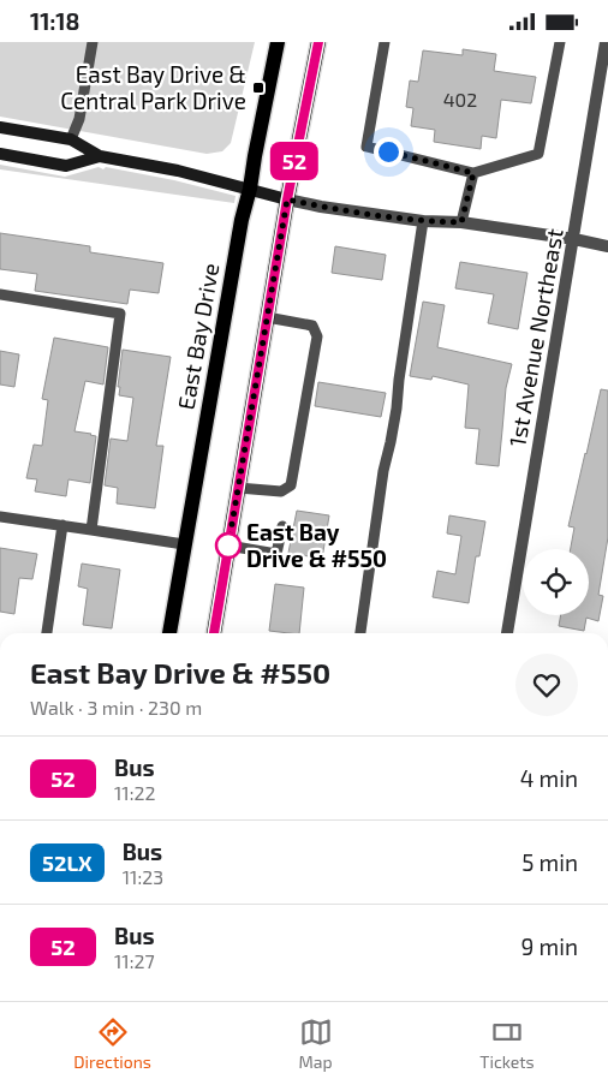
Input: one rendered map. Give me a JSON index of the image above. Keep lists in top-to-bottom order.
{
  "streets": {
    "main road": ["East Bay Drive"],
    "street": ["1st Avenue Northeast"]
  },
  "places": {
    "transit": ["East Bay Drive & Central Park Drive"],
    "other": ["East Bay Drive & #550"]
  },
  "lines": ["bus line 52"],
  "house_numbers": ["402"],
  "page": {
    "status": "11:18",
    "on_map": "52",
    "heading": ["East Bay Drive & #550", "Walk · 3 min · 230 m"],
    "list": [
      {
        "mark": "52",
        "name": "Bus",
        "note": "11:22",
        "value": "4 min"
      },
      {
        "mark": "52LX",
        "name": "Bus",
        "note": "11:23",
        "value": "5 min"
      },
      {
        "mark": "52",
        "name": "Bus",
        "note": "11:27",
        "value": "9 min"
      }
    ],
    "tabs": ["Directions", "Map", "Tickets"]
  }
}
